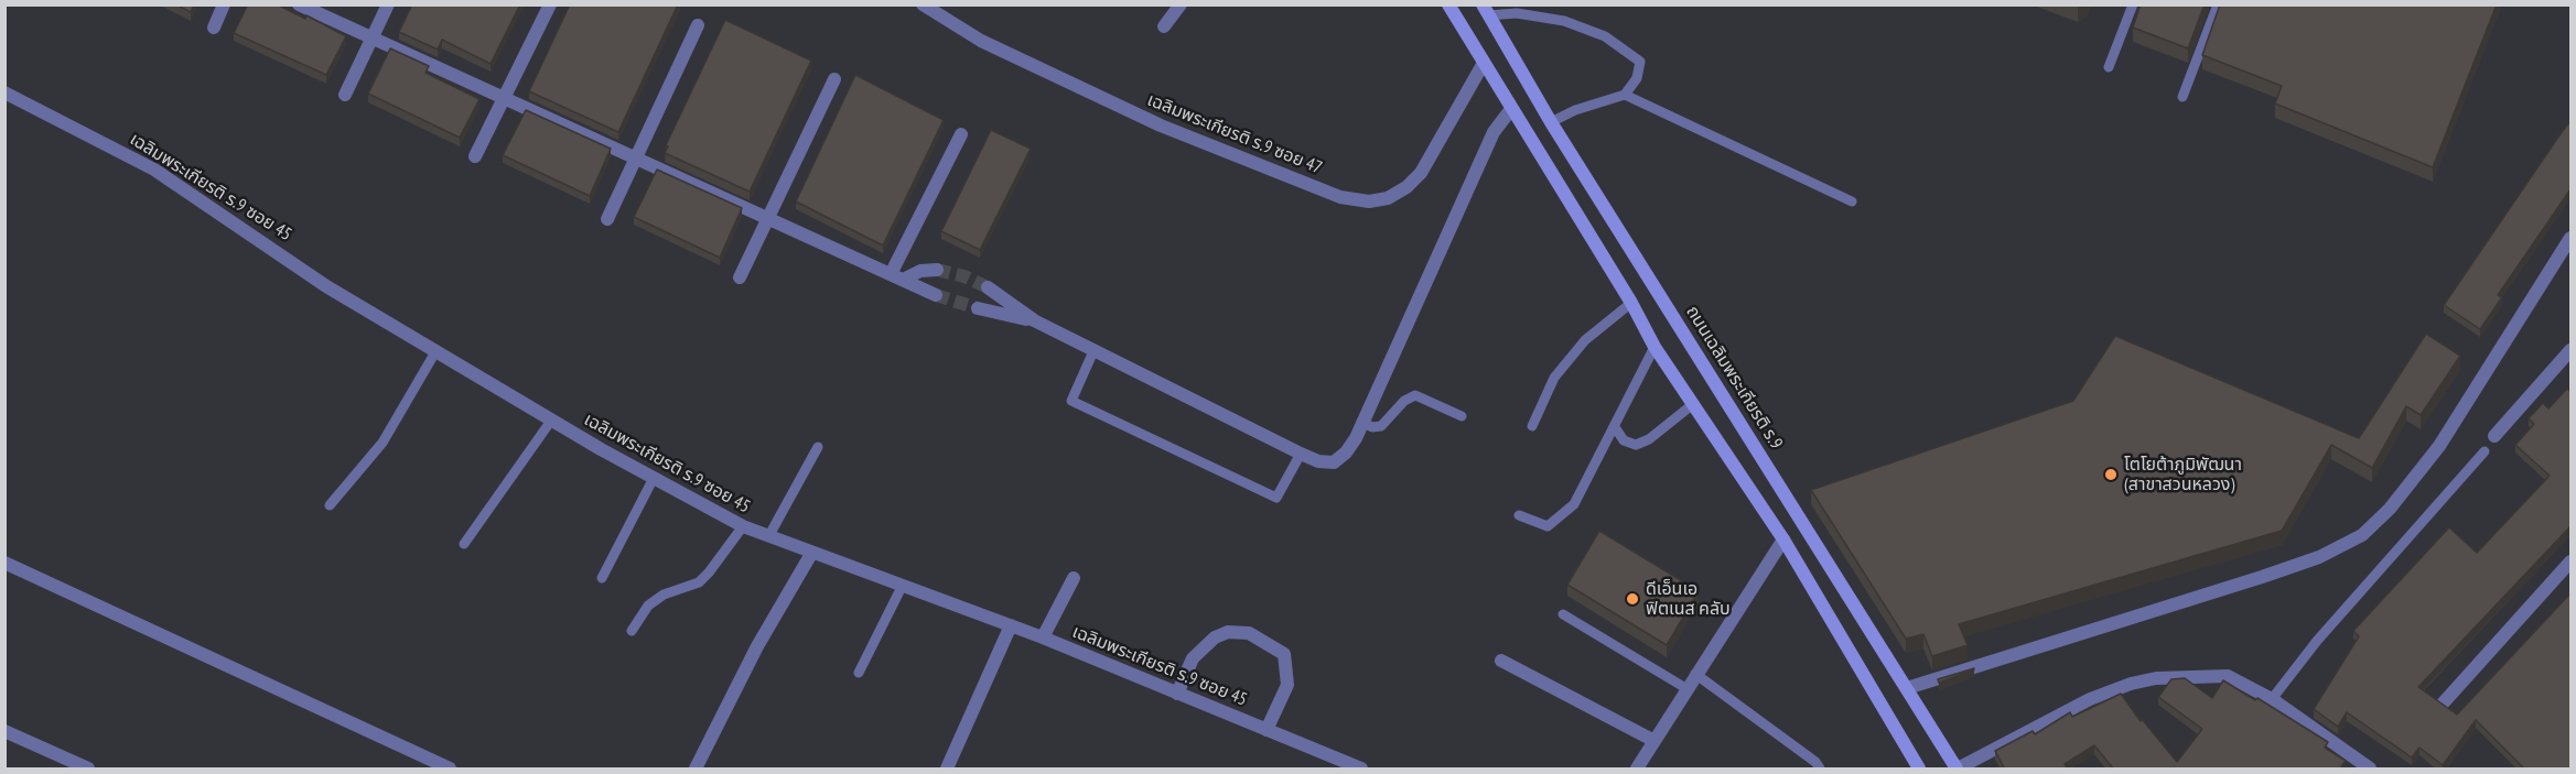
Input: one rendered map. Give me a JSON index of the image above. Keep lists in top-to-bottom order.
{
  "streets": {
    "main road": ["ถนนเฉลิมพระเกียรติ ร.9"],
    "street": ["เฉลิมพระเกียรติ ร.9 ซอย 47", "เฉลิมพระเกียรติ ร.9 ซอย 45"]
  },
  "places": ["โตโยต้าภูมิพัฒนา (สาขาสวนหลวง)", "ดีเอ็นเอ ฟิตเนส คลับ"]
}
